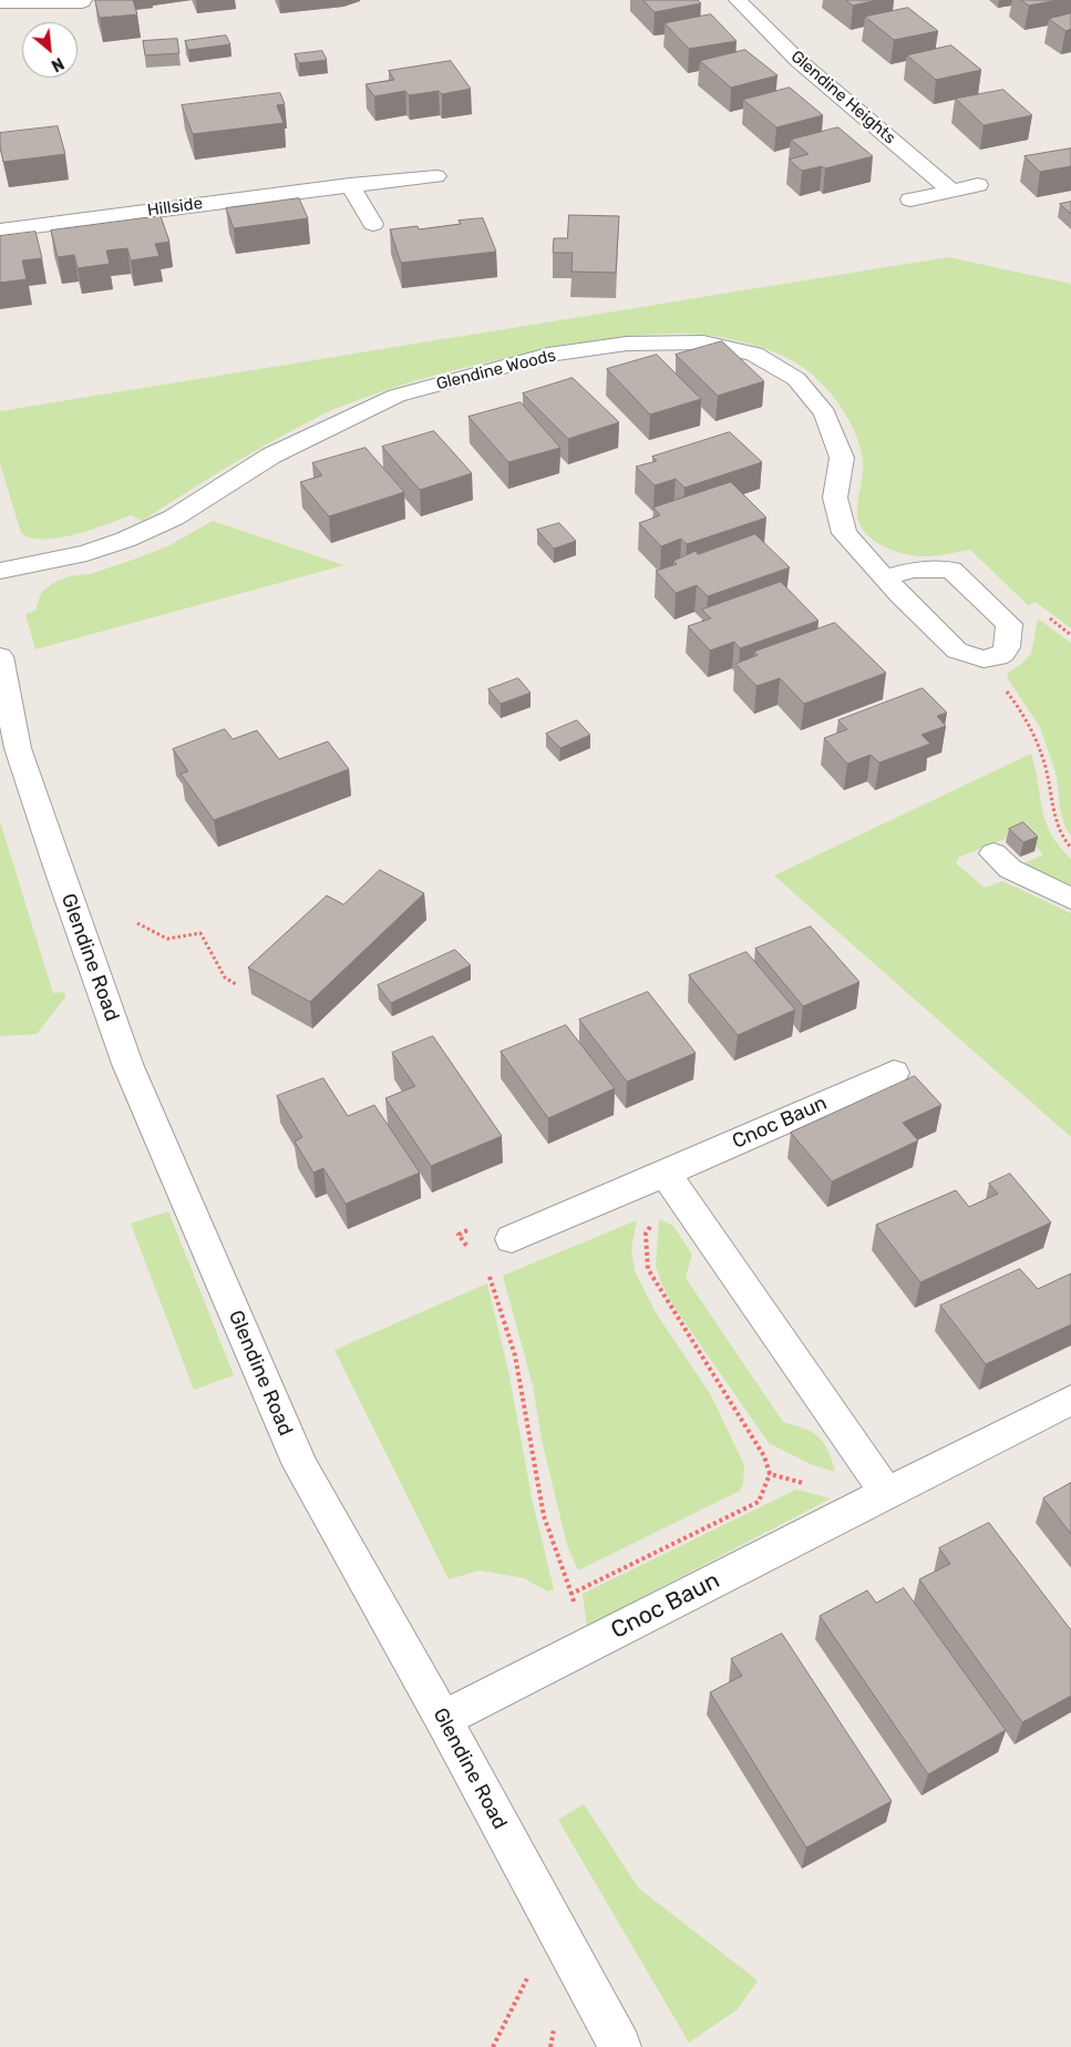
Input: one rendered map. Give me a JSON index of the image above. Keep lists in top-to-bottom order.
{
  "streets": {
    "street": [
      "Glendine Heights",
      "Hillside",
      "Glendine Woods",
      "Glendine Road",
      "Cnoc Baun"
    ]
  },
  "crossings": [
    ["Glendine Road", "Cnoc Baun"]
  ],
  "north": "bottom right"
}
